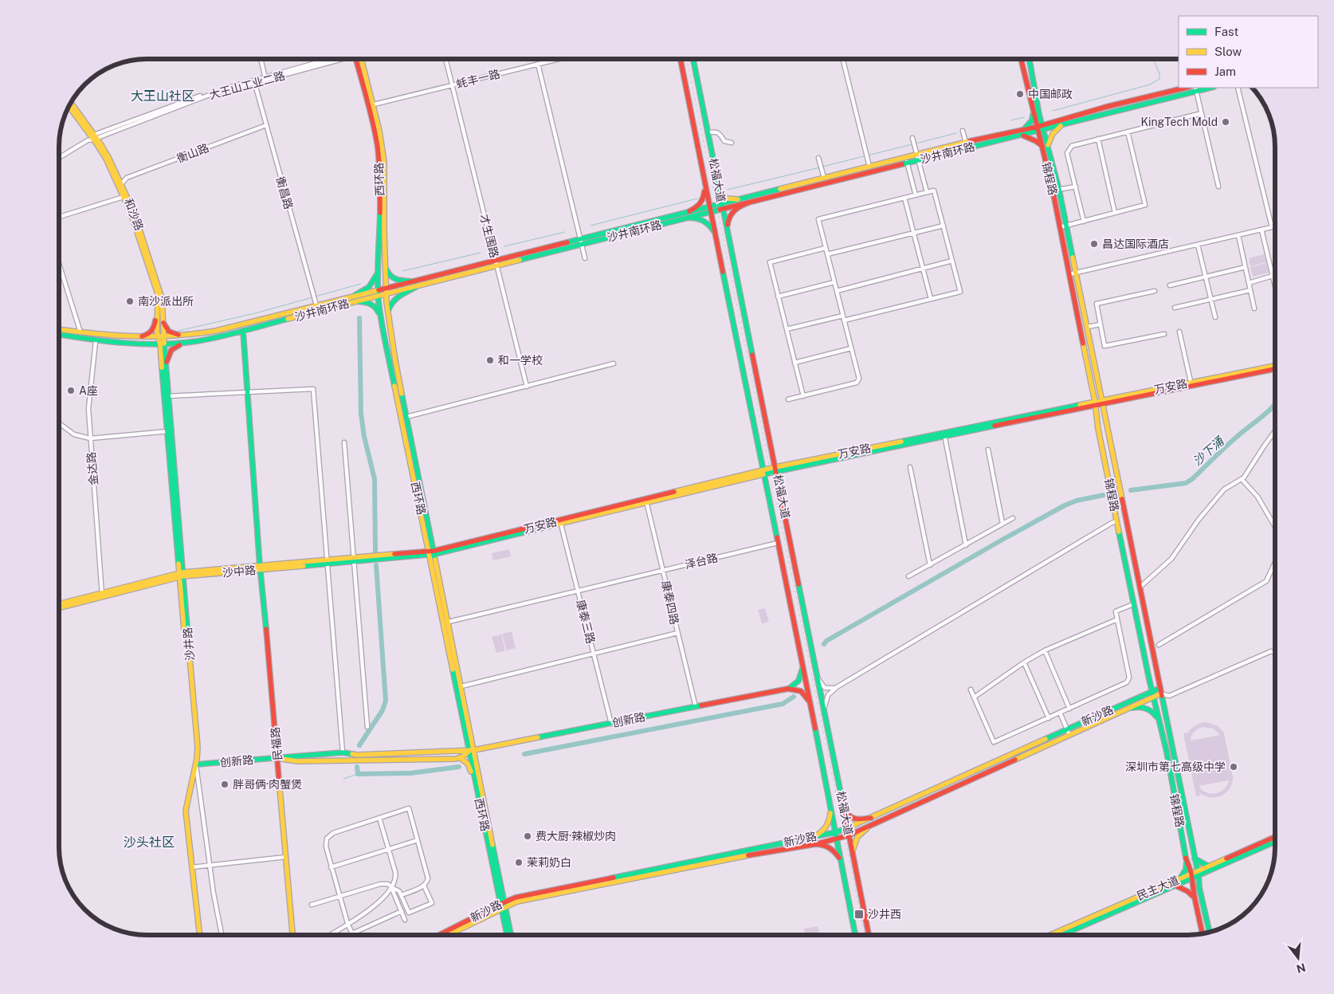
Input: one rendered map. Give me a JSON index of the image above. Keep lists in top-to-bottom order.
{
  "streets": {
    "main road": [
      "沙井南环路",
      "锦程路",
      "西环路",
      "松福大道",
      "和沙路",
      "万安路",
      "沙中路",
      "沙井路",
      "新沙路",
      "创新路",
      "民福路",
      "民主大道"
    ],
    "street": [
      "蚝丰一路",
      "大王山工业二路",
      "衡山路",
      "衡昌路",
      "才生围路",
      "金达路",
      "泽台路",
      "康泰四路",
      "康泰三路"
    ]
  },
  "crossings": [
    ["蚝丰一路", "西环路"],
    ["蚝丰一路", "才生围路"],
    ["大王山工业二路", "衡昌路"],
    ["大王山工业二路", "和沙路"],
    ["衡山路", "衡昌路"],
    ["衡山路", "和沙路"],
    ["沙井南环路", "锦程路"],
    ["沙井南环路", "西环路"],
    ["沙井南环路", "松福大道"],
    ["沙井南环路", "衡昌路"],
    ["沙井南环路", "和沙路"],
    ["沙井南环路", "才生围路"],
    ["沙井南环路", "金达路"],
    ["沙井南环路", "沙井路"],
    ["沙井南环路", "民福路"],
    ["锦程路", "万安路"],
    ["锦程路", "新沙路"],
    ["锦程路", "民主大道"],
    ["西环路", "万安路"],
    ["西环路", "泽台路"],
    ["西环路", "沙中路"],
    ["西环路", "新沙路"],
    ["西环路", "创新路"],
    ["松福大道", "万安路"],
    ["松福大道", "泽台路"],
    ["松福大道", "新沙路"],
    ["和沙路", "沙井路"],
    ["万安路", "沙中路"],
    ["万安路", "康泰四路"],
    ["万安路", "康泰三路"],
    ["金达路", "沙中路"],
    ["泽台路", "康泰四路"],
    ["泽台路", "康泰三路"],
    ["沙中路", "沙井路"],
    ["沙中路", "民福路"],
    ["康泰四路", "创新路"],
    ["康泰三路", "创新路"],
    ["沙井路", "创新路"],
    ["创新路", "民福路"]
  ],
  "districts": ["大王山社区", "沙头社区"],
  "water": ["沙下涌"],
  "places": {
    "other": [
      "中国邮政",
      "KingTech Mold",
      "昌达国际酒店",
      "南沙派出所",
      "和一学校",
      "A座",
      "深圳市第七高级中学",
      "胖哥俩·肉蟹煲",
      "费大厨·辣椒炒肉",
      "茉莉奶白"
    ],
    "transit": ["沙井西"]
  },
  "legend": ["Fast", "Slow", "Jam"],
  "north": "bottom"
}
